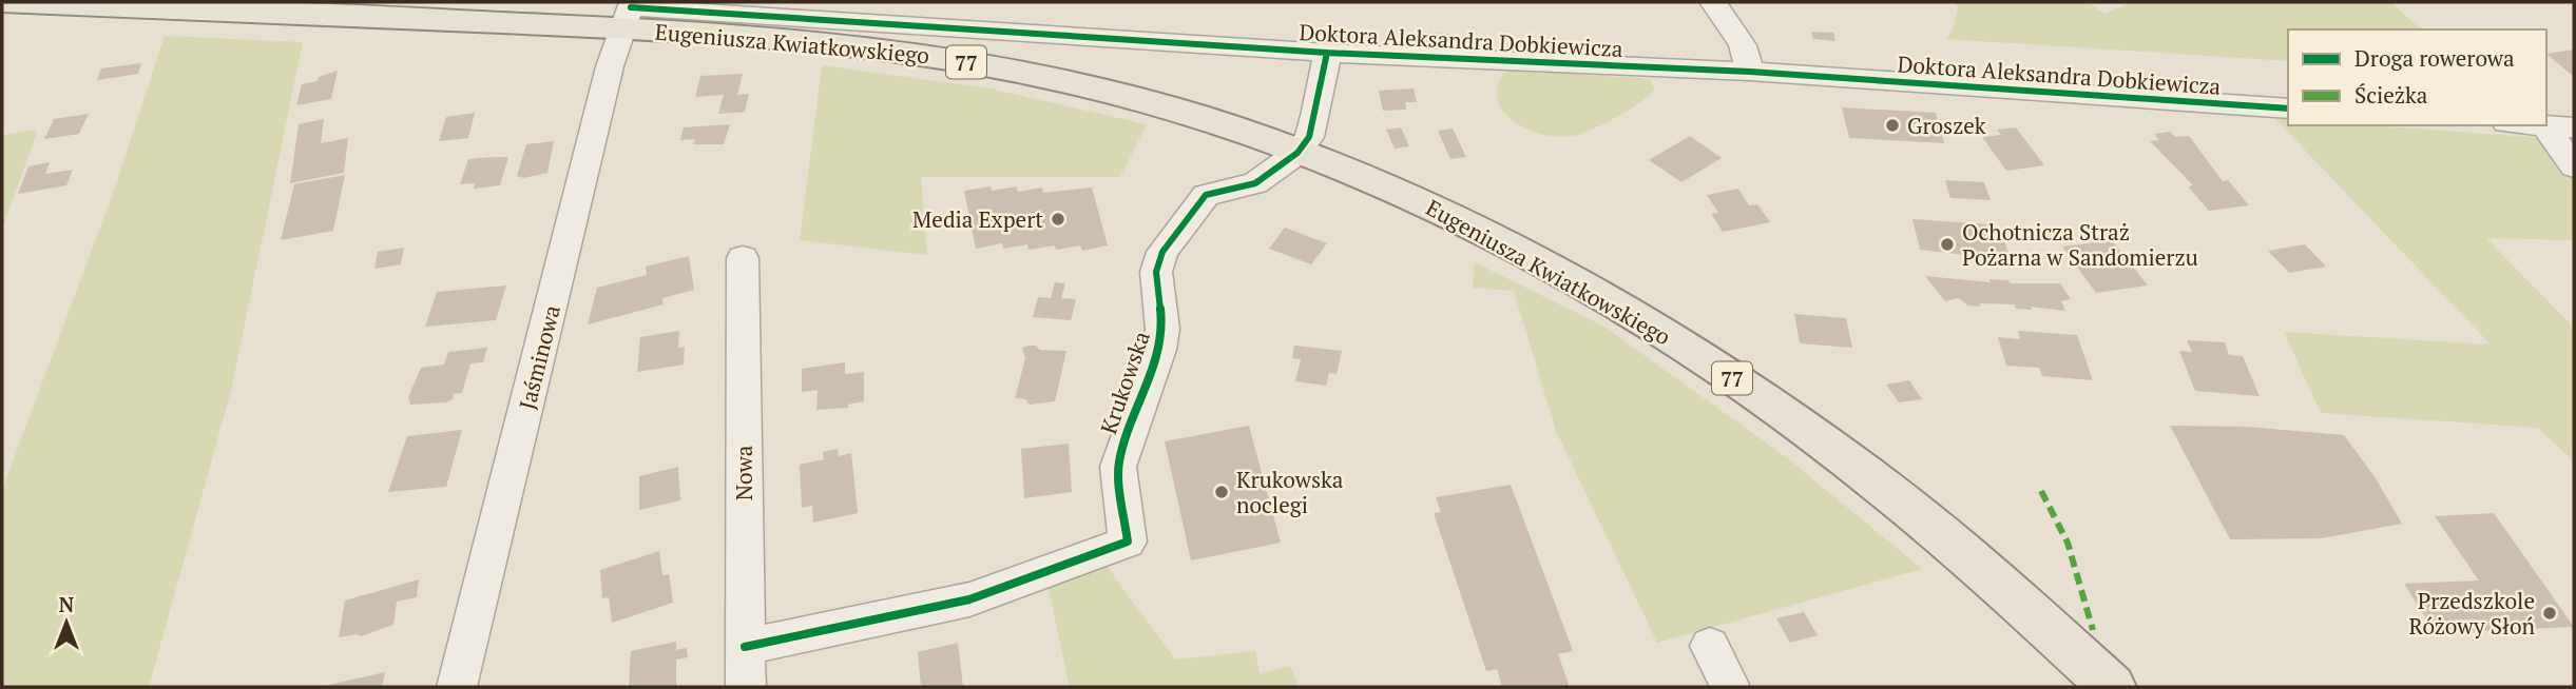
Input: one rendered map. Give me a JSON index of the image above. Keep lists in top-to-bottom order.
{
  "streets": {
    "main road": ["Eugeniusza Kwiatkowskiego", "77"],
    "street": [
      "Doktora Aleksandra Dobkiewicza",
      "Jaśminowa",
      "Krukowska",
      "Nowa"
    ]
  },
  "crossings": [
    ["Doktora Aleksandra Dobkiewicza", "Eugeniusza Kwiatkowskiego"],
    ["Doktora Aleksandra Dobkiewicza", "Jaśminowa"],
    ["Doktora Aleksandra Dobkiewicza", "Krukowska"],
    ["Eugeniusza Kwiatkowskiego", "Jaśminowa"],
    ["Eugeniusza Kwiatkowskiego", "Krukowska"],
    ["Krukowska", "Nowa"]
  ],
  "places": [
    "Groszek",
    "Media Expert",
    "Ochotnicza Straż Pożarna w Sandomierzu",
    "Krukowska noclegi",
    "Przedszkole Różowy Słoń"
  ],
  "legend": ["Droga rowerowa", "Ścieżka"],
  "north": "top"
}
